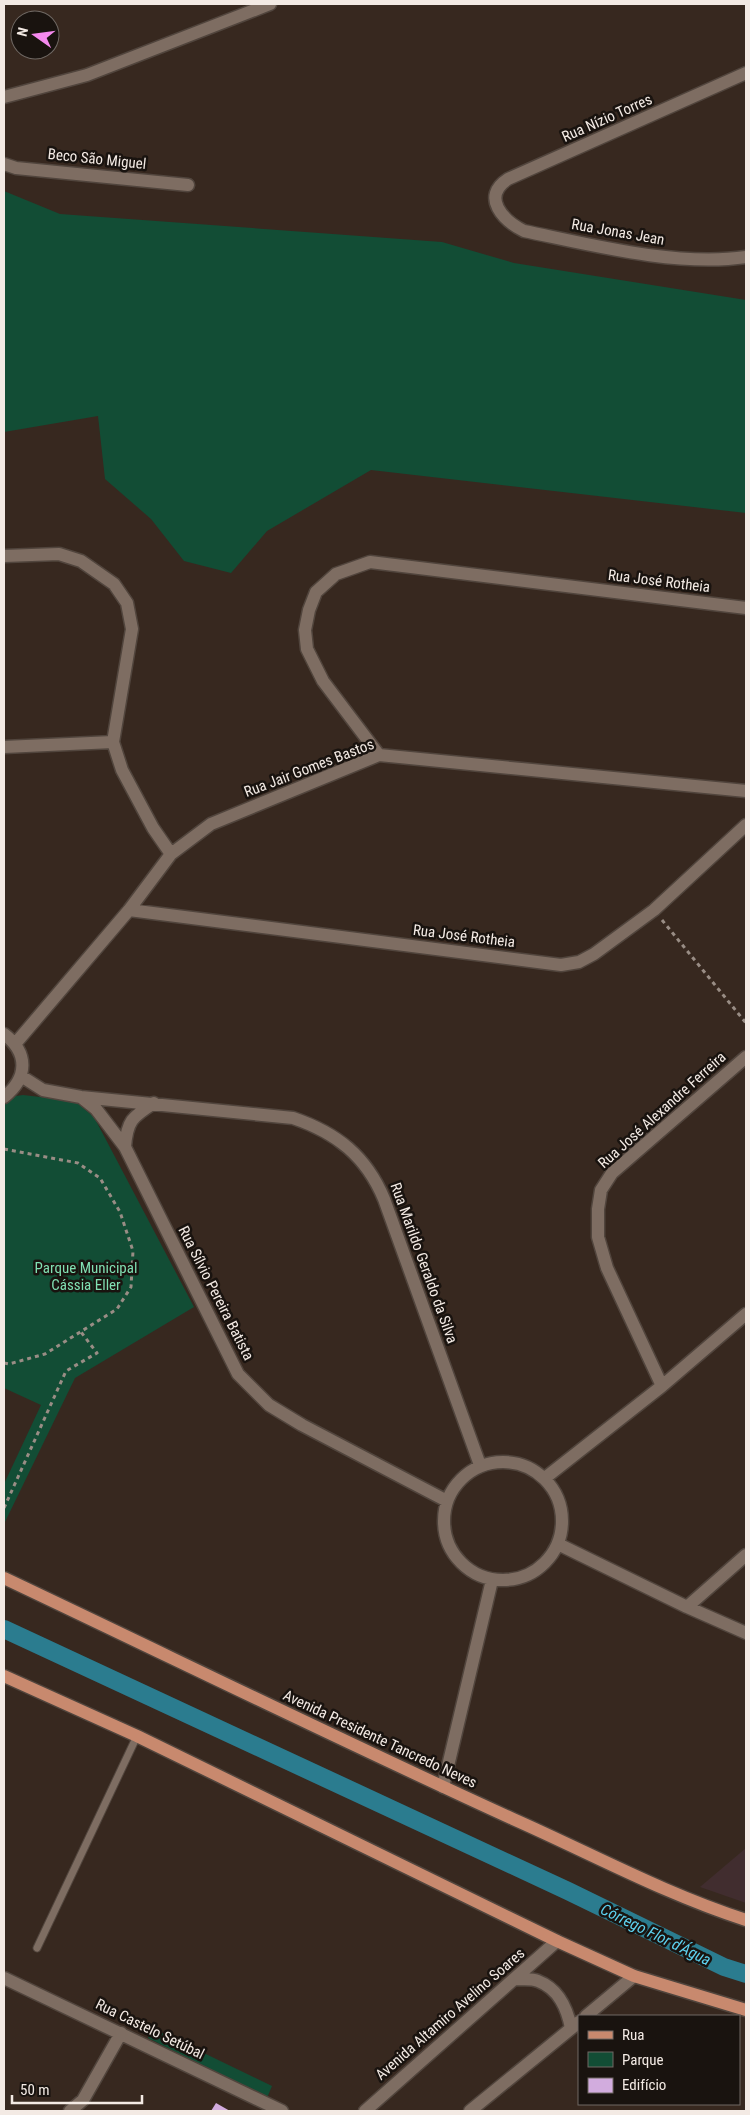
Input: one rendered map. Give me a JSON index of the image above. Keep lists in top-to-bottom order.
{
  "streets": {
    "main road": ["Avenida Presidente Tancredo Neves"],
    "street": [
      "Rua Nízio Torres",
      "Beco São Miguel",
      "Rua Jonas Jean",
      "Rua José Rotheia",
      "Rua Jair Gomes Bastos",
      "Rua José Alexandre Ferreira",
      "Rua Marildo Geraldo da Silva",
      "Rua Sílvio Pereira Batista",
      "Avenida Altamiro Avelino Soares",
      "Rua Castelo Setúbal"
    ]
  },
  "crossings": [
    ["Rua Nízio Torres", "Rua Jonas Jean"],
    ["Rua José Rotheia", "Rua Jair Gomes Bastos"],
    ["Rua Marildo Geraldo da Silva", "Rua Sílvio Pereira Batista"]
  ],
  "water": ["Córrego Flor d'Água"],
  "parks": ["Parque Municipal Cássia Eller"],
  "legend": ["Rua", "Parque", "Edifício"],
  "scale_bar": "50 m",
  "north": "left"
}
